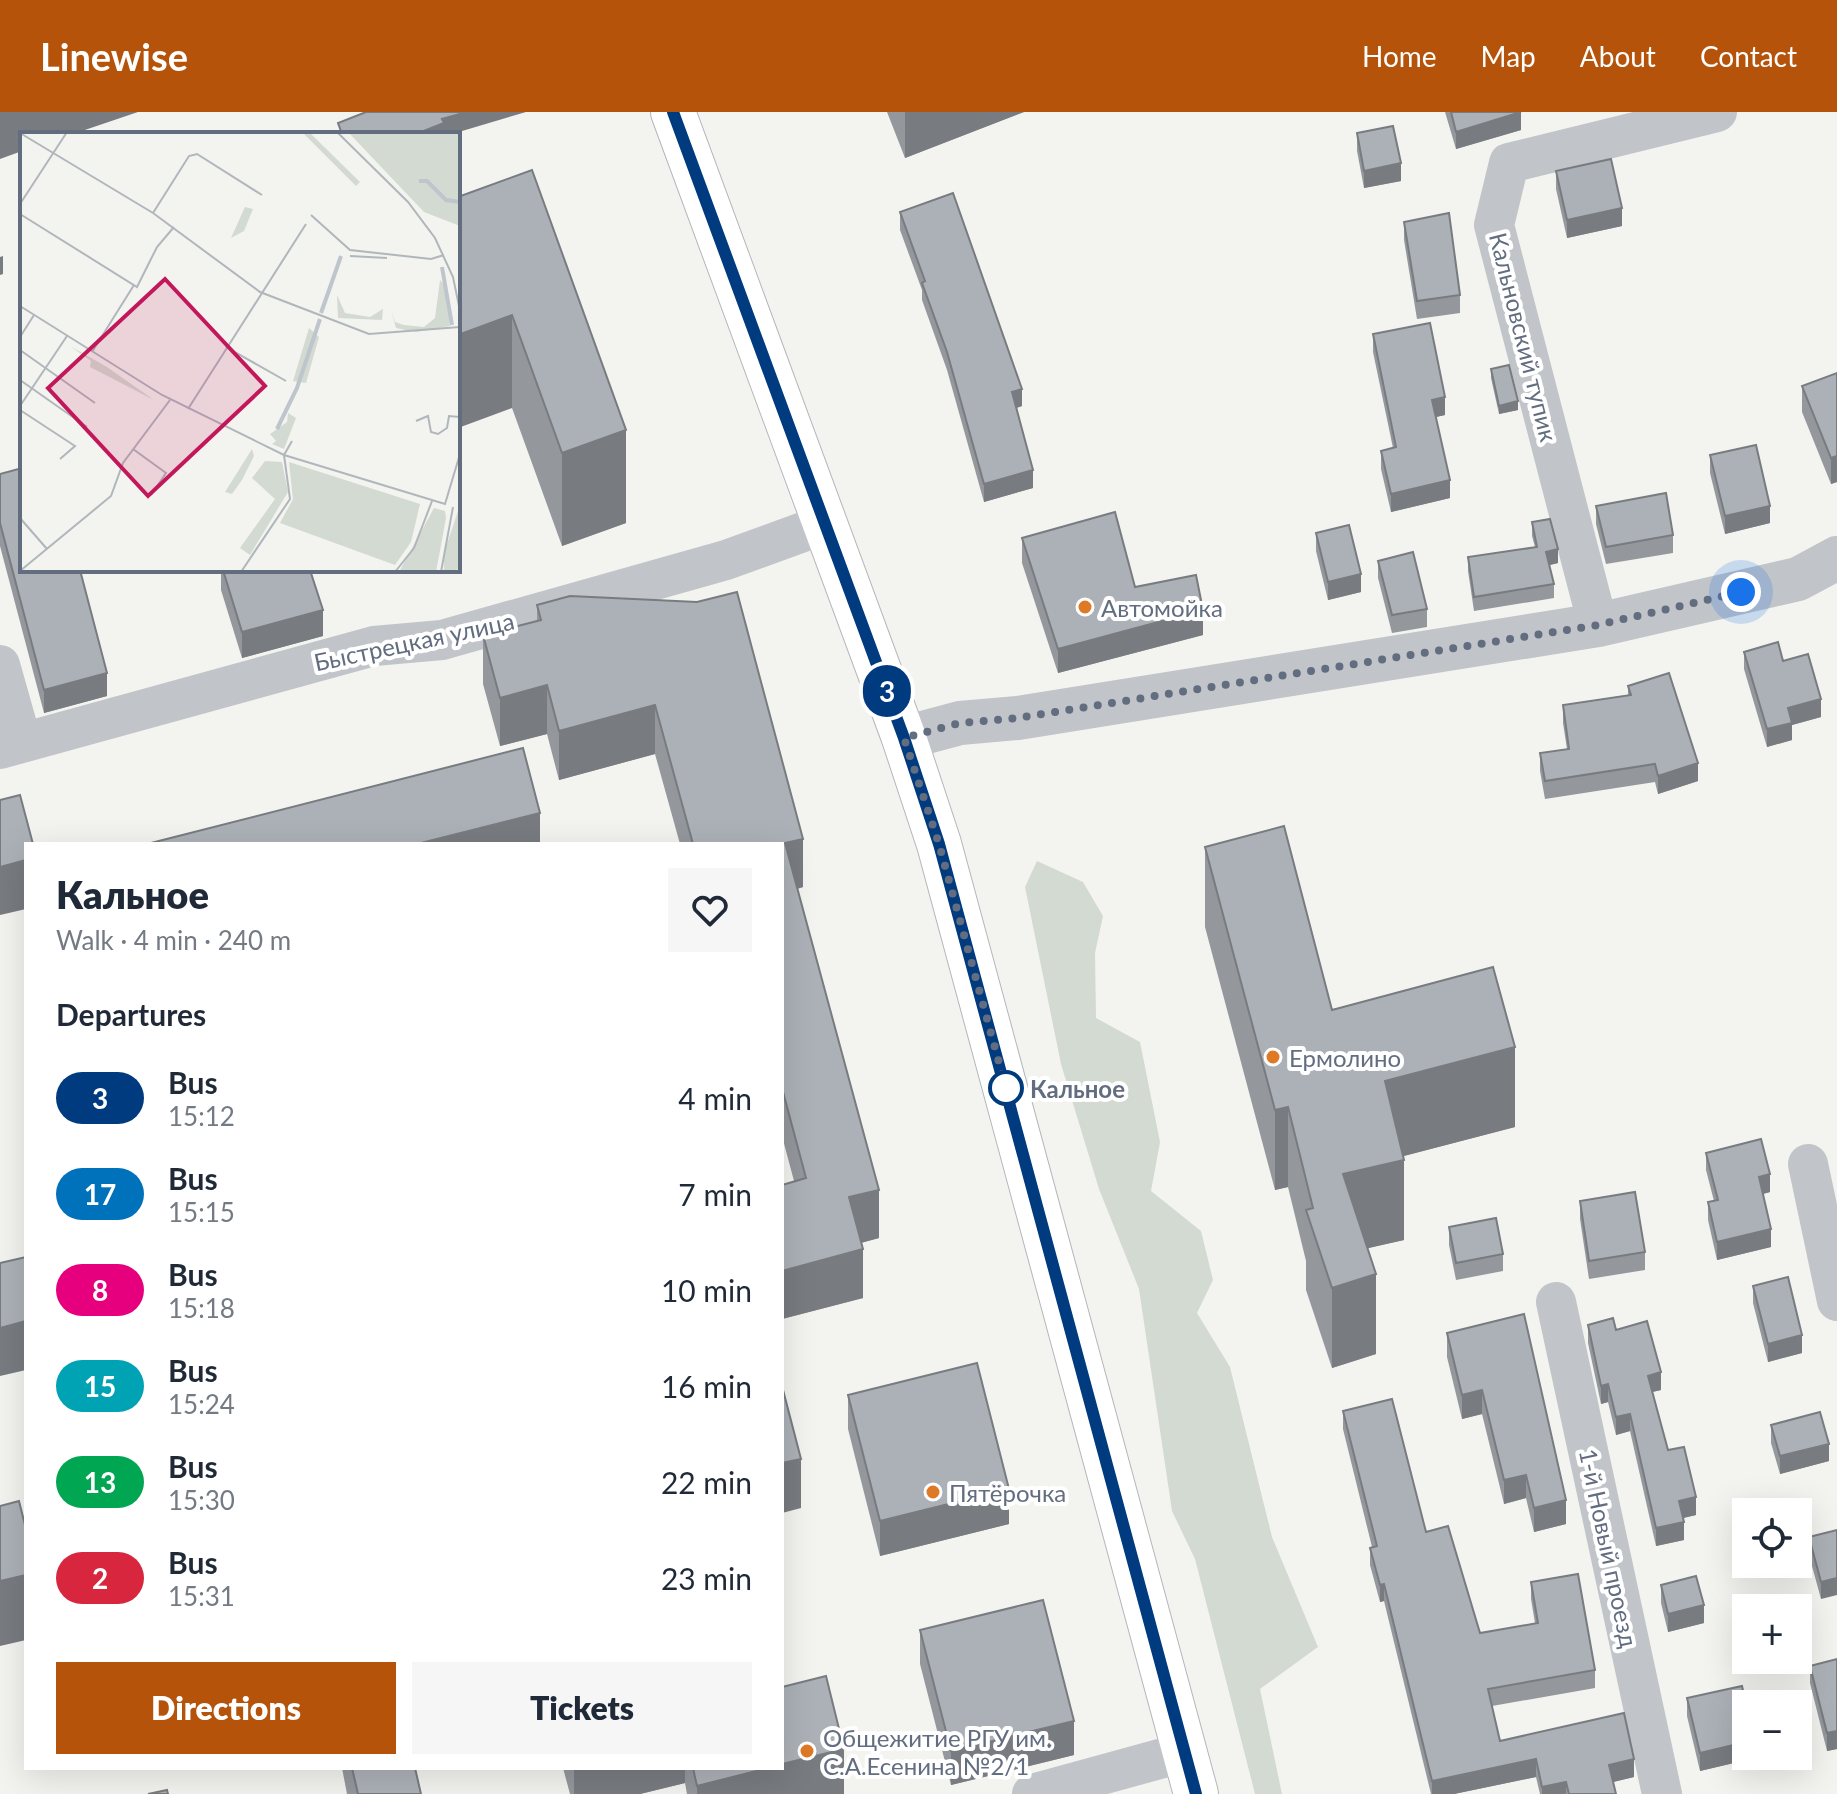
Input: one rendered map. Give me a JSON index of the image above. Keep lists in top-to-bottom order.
{
  "streets": {
    "street": ["Кальновский тупик", "Быстрецкая улица", "1-й Новый проезд"]
  },
  "places": [
    "Автомойка",
    "Ермолино",
    "Кальное",
    "Пятёрочка",
    "Общежитие РГУ им. С.А.Есенина №2/1"
  ],
  "lines": ["bus line 3"],
  "page": {
    "header": "Linewise",
    "nav": [
      "Home",
      "Map",
      "About",
      "Contact"
    ],
    "on_map": "3",
    "heading": [
      ["Кальное", "Walk · 4 min · 240 m"],
      "Departures"
    ],
    "list": [
      {
        "mark": "3",
        "name": "Bus",
        "note": "15:12",
        "value": "4 min"
      },
      {
        "mark": "17",
        "name": "Bus",
        "note": "15:15",
        "value": "7 min"
      },
      {
        "mark": "8",
        "name": "Bus",
        "note": "15:18",
        "value": "10 min"
      },
      {
        "mark": "15",
        "name": "Bus",
        "note": "15:24",
        "value": "16 min"
      },
      {
        "mark": "13",
        "name": "Bus",
        "note": "15:30",
        "value": "22 min"
      },
      {
        "mark": "2",
        "name": "Bus",
        "note": "15:31",
        "value": "23 min"
      }
    ],
    "map_buttons": ["+", "−"],
    "buttons": ["Directions", "Tickets"]
  }
}
